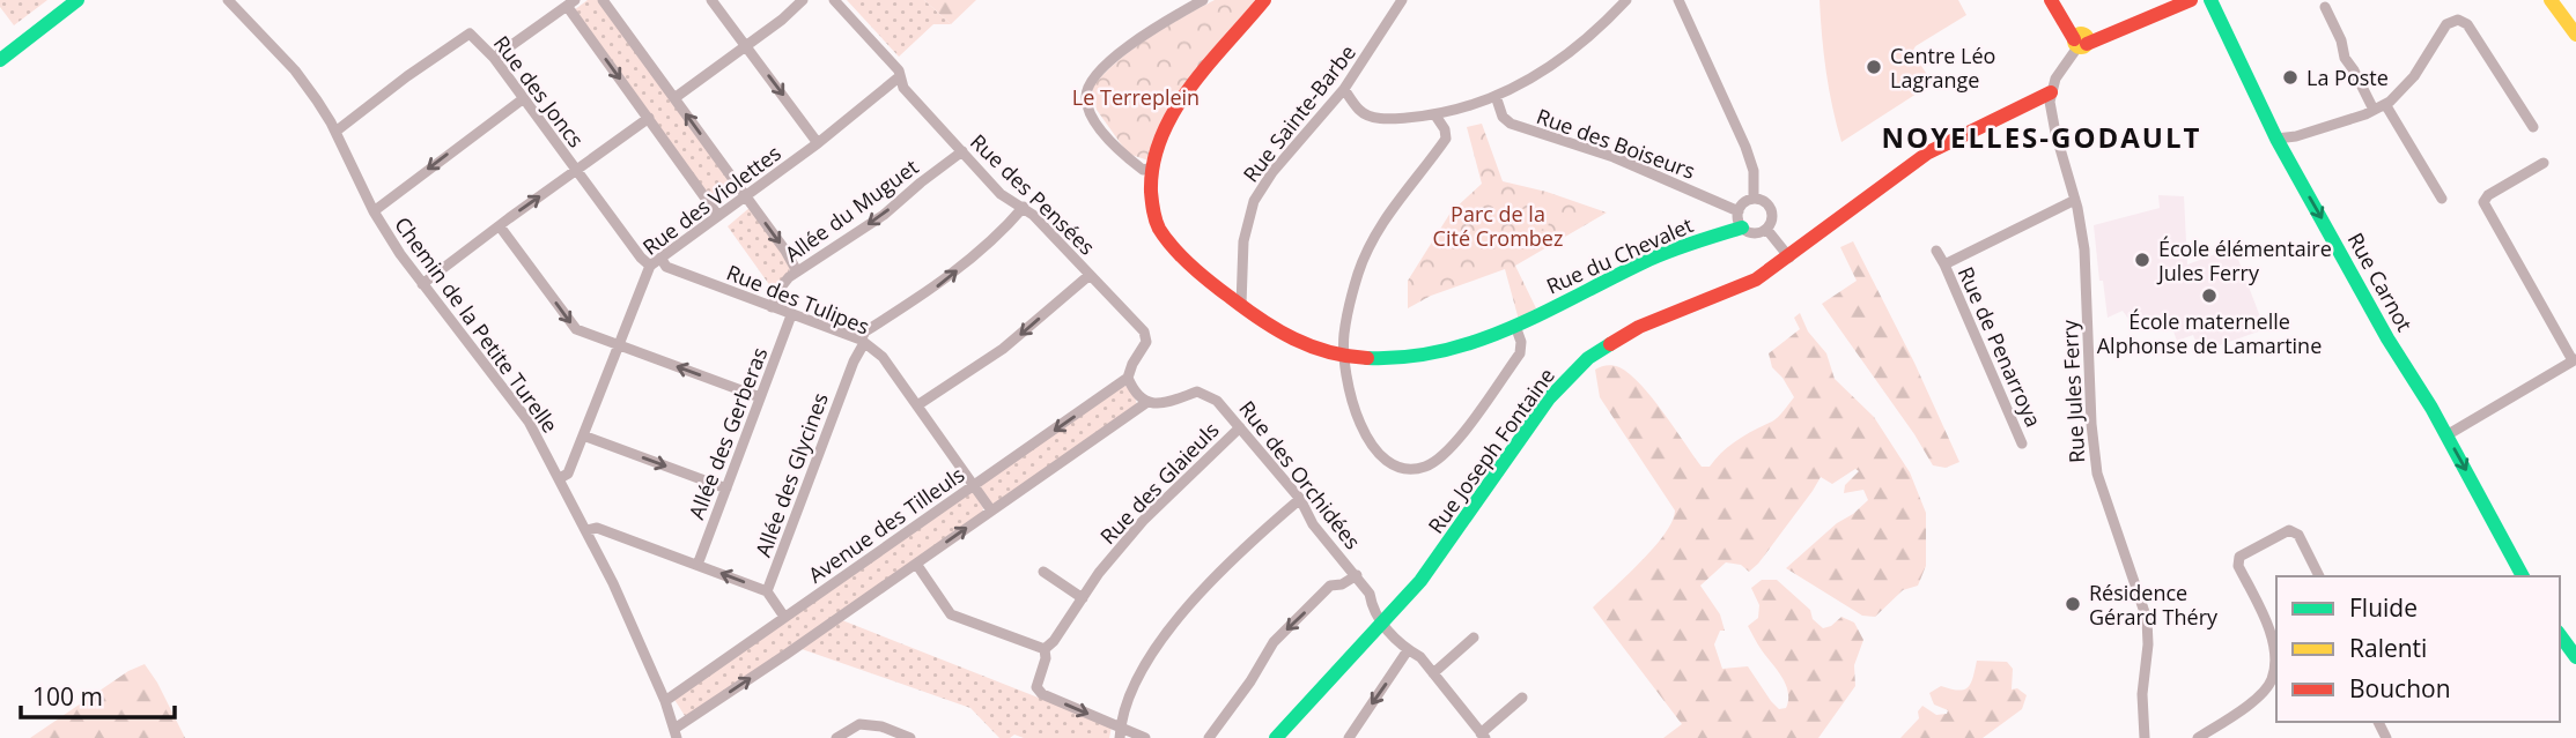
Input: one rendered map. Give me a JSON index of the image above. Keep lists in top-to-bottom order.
{
  "streets": {
    "street": [
      "Rue des Joncs",
      "Rue Sainte-Barbe",
      "Rue des Boiseurs",
      "Rue des Pensées",
      "Rue des Violettes",
      "Allée du Muguet",
      "Rue du Chevalet",
      "Rue Carnot",
      "Rue des Tulipes",
      "Chemin de la Petite Turelle",
      "Rue de Penarroya",
      "Rue Jules Ferry",
      "Allée des Gerberas",
      "Rue Joseph Fontaine",
      "Allée des Glycines",
      "Rue des Orchidées",
      "Rue des Glaieuls",
      "Avenue des Tilleuls"
    ]
  },
  "crossings": [
    ["Rue des Joncs", "Rue des Violettes"],
    ["Rue des Joncs", "Chemin de la Petite Turelle"],
    ["Rue Sainte-Barbe", "Rue du Chevalet"],
    ["Rue des Boiseurs", "Rue du Chevalet"],
    ["Rue des Pensées", "Rue des Violettes"],
    ["Rue des Pensées", "Allée du Muguet"],
    ["Rue des Pensées", "Avenue des Tilleuls"],
    ["Rue des Violettes", "Rue des Tulipes"],
    ["Rue des Violettes", "Chemin de la Petite Turelle"],
    ["Allée du Muguet", "Rue des Tulipes"],
    ["Rue des Tulipes", "Allée des Gerberas"],
    ["Rue des Tulipes", "Allée des Glycines"],
    ["Rue des Tulipes", "Avenue des Tilleuls"],
    ["Chemin de la Petite Turelle", "Avenue des Tilleuls"],
    ["Rue de Penarroya", "Rue Jules Ferry"],
    ["Rue Jules Ferry", "Rue Joseph Fontaine"],
    ["Rue Joseph Fontaine", "Rue des Orchidées"],
    ["Rue des Orchidées", "Rue des Glaieuls"]
  ],
  "one_way": ["Rue Carnot"],
  "districts": ["NOYELLES-GODAULT"],
  "parks": ["Le Terreplein", "Parc de la Cité Crombez"],
  "places": [
    "Centre Léo Lagrange",
    "La Poste",
    "École élémentaire Jules Ferry",
    "École maternelle Alphonse de Lamartine",
    "Résidence Gérard Théry"
  ],
  "legend": ["Fluide", "Ralenti", "Bouchon"],
  "scale_bar": "100 m"
}
